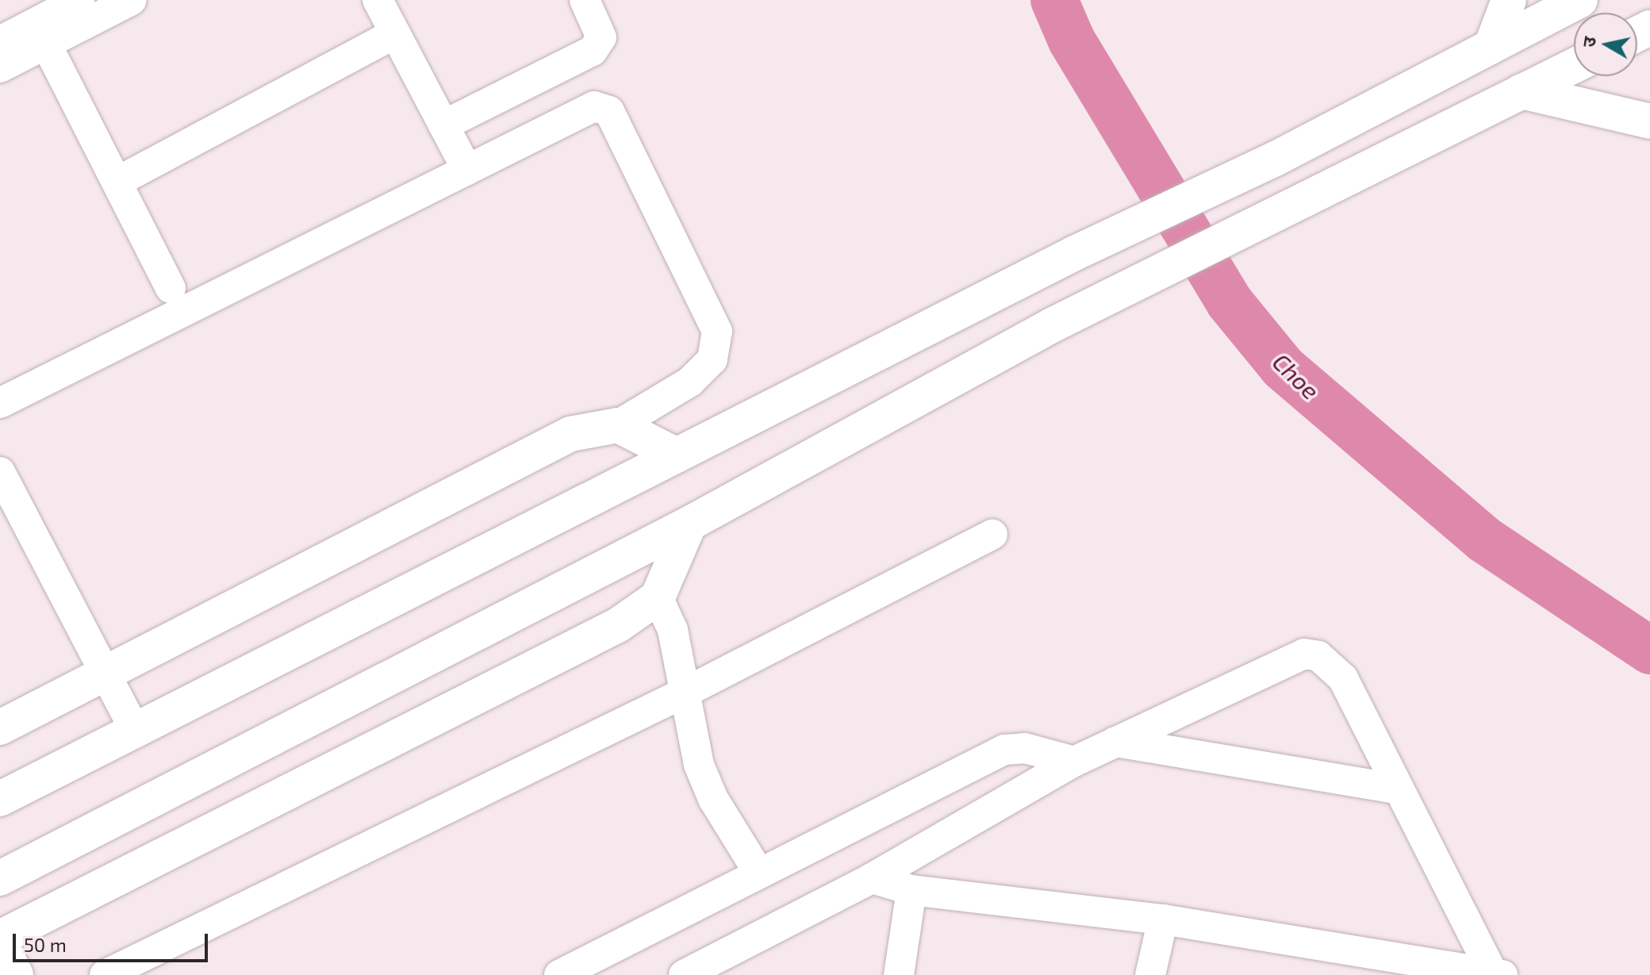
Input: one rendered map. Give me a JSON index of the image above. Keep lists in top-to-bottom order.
{
  "water": ["Choe"],
  "scale_bar": "50 m",
  "north": "left"
}
